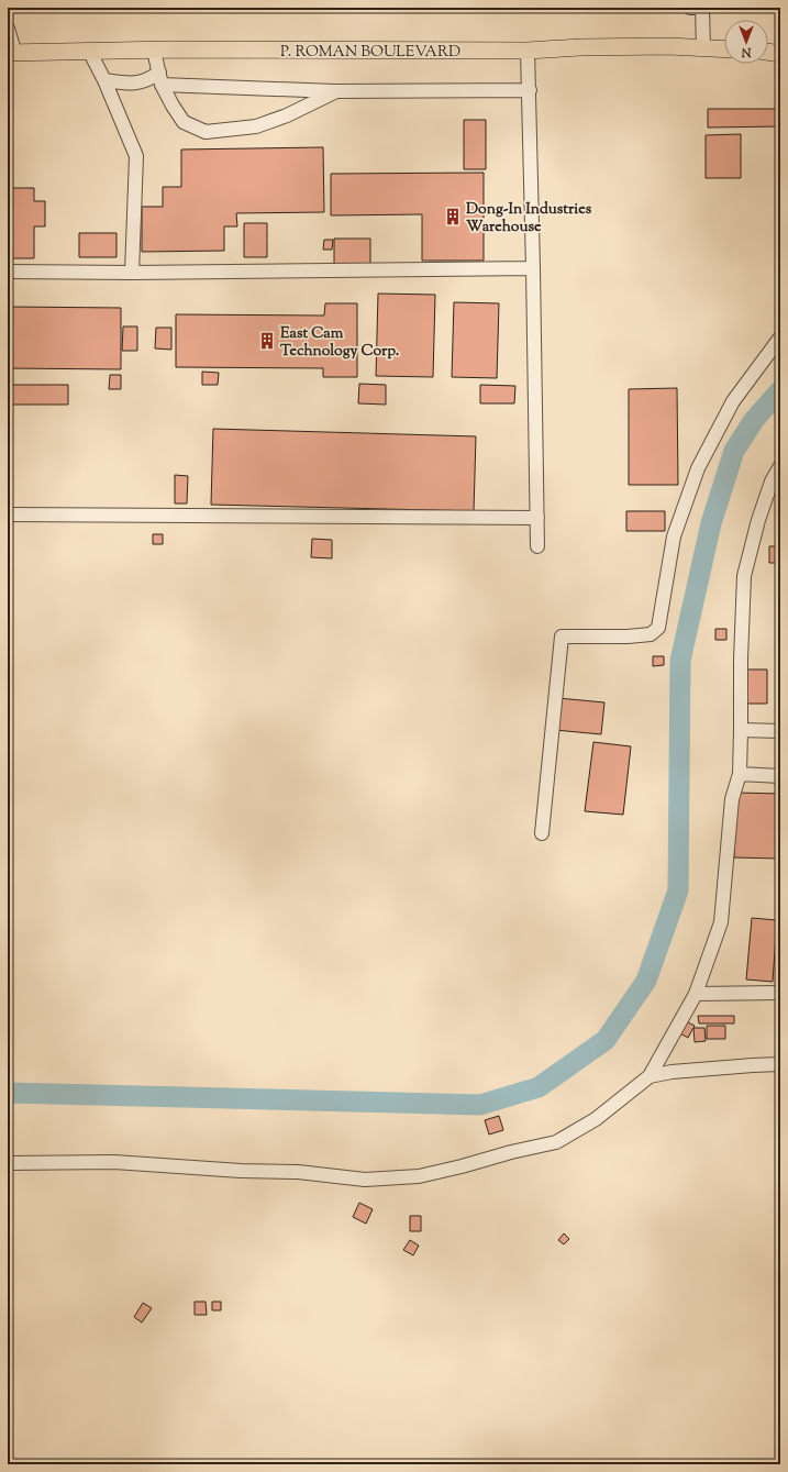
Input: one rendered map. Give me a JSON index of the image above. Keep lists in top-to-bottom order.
{
  "streets": {
    "main road": ["P. ROMAN BOULEVARD"]
  },
  "places": {
    "building": ["Dong-In Industries Warehouse", "East Cam Technology Corp."]
  },
  "north": "bottom"
}
